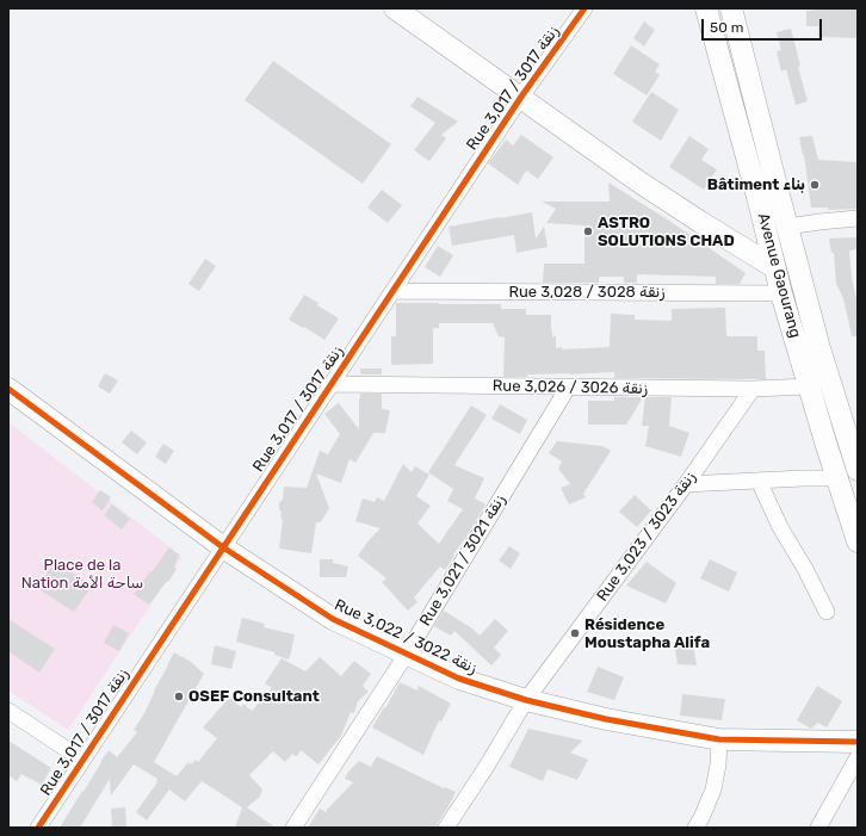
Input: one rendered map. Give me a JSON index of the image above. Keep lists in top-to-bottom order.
{
  "streets": {
    "street": [
      "Rue 3,017 / زنقة 3017",
      "Avenue Gaourang",
      "Rue 3,028 / زنقة 3028",
      "Rue 3,026 / زنقة 3026",
      "Rue 3,023 / زنقة 3023",
      "Rue 3,021 / زنقة 3021",
      "Rue 3,022 / زنقة 3022"
    ]
  },
  "crossings": [
    ["Rue 3,017 / زنقة 3017", "Rue 3,028 / زنقة 3028"],
    ["Rue 3,017 / زنقة 3017", "Rue 3,026 / زنقة 3026"],
    ["Rue 3,017 / زنقة 3017", "Rue 3,022 / زنقة 3022"],
    ["Avenue Gaourang", "Rue 3,028 / زنقة 3028"],
    ["Avenue Gaourang", "Rue 3,026 / زنقة 3026"],
    ["Rue 3,026 / زنقة 3026", "Rue 3,023 / زنقة 3023"],
    ["Rue 3,026 / زنقة 3026", "Rue 3,021 / زنقة 3021"],
    ["Rue 3,023 / زنقة 3023", "Rue 3,022 / زنقة 3022"],
    ["Rue 3,021 / زنقة 3021", "Rue 3,022 / زنقة 3022"]
  ],
  "parks": ["Place de la Nation ساحة الأمة"],
  "places": [
    "Bâtiment بناء",
    "ASTRO SOLUTIONS CHAD",
    "Résidence Moustapha Alifa",
    "OSEF Consultant"
  ],
  "scale_bar": "50 m"
}
